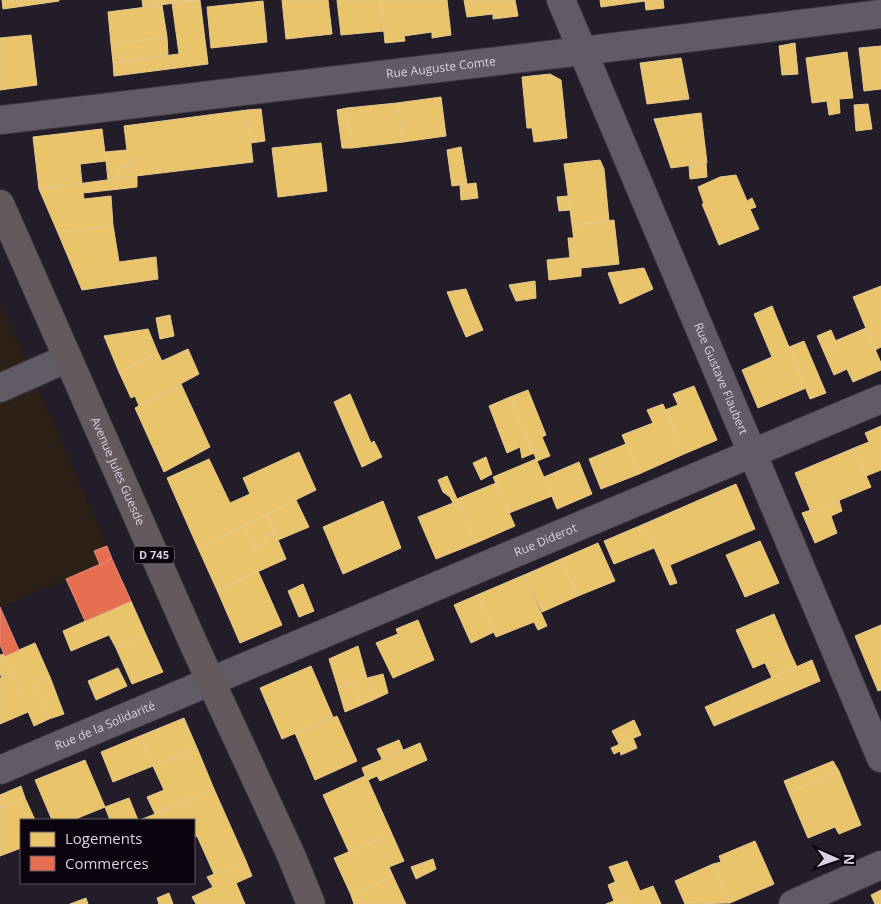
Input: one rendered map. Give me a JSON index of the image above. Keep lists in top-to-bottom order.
{
  "streets": {
    "main road": ["Avenue Jules Guesde", "D 745"],
    "street": [
      "Rue Auguste Comte",
      "Rue Gustave Flaubert",
      "Rue Diderot",
      "Rue de la Solidarité"
    ]
  },
  "crossings": [
    ["Rue Auguste Comte", "Rue Gustave Flaubert"],
    ["Rue Gustave Flaubert", "Rue Diderot"],
    ["Avenue Jules Guesde", "Rue Diderot"],
    ["Avenue Jules Guesde", "Rue de la Solidarité"],
    ["Rue Diderot", "Rue de la Solidarité"]
  ],
  "legend": ["Logements", "Commerces"],
  "north": "right"
}
